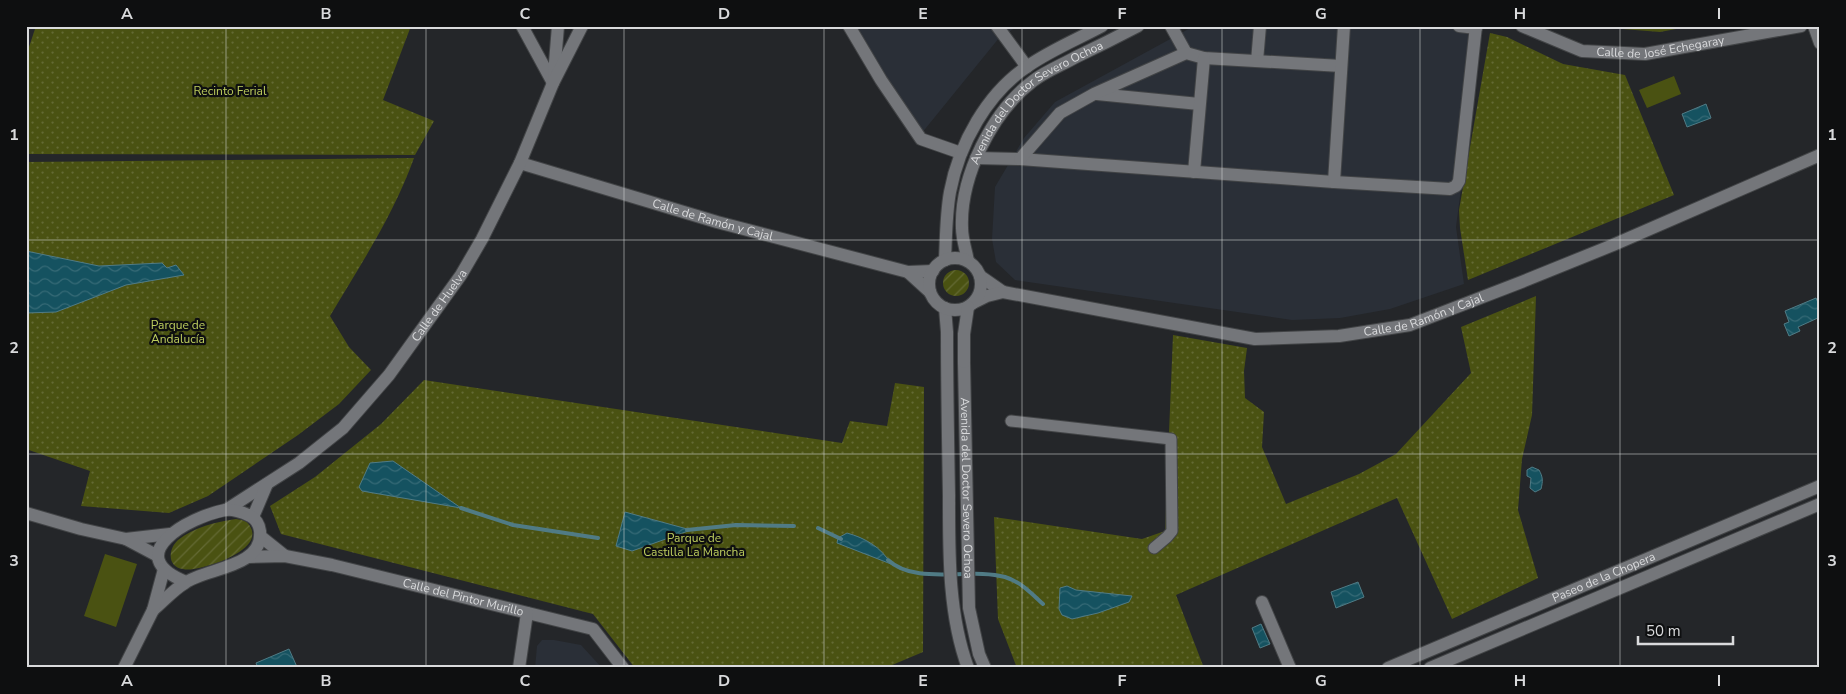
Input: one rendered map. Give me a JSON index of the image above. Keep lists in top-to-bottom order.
{
  "streets": {
    "street": [
      "Calle de José Echegaray",
      "Avenida del Doctor Severo Ochoa",
      "Calle de Ramón y Cajal",
      "Calle de Huelva",
      "Paseo de la Chopera",
      "Calle del Pintor Murillo"
    ]
  },
  "crossings": [
    ["Avenida del Doctor Severo Ochoa", "Calle de Ramón y Cajal"],
    ["Calle de Ramón y Cajal", "Calle de Huelva"]
  ],
  "parks": ["Recinto Ferial", "Parque de Andalucía", "Parque de Castilla La Mancha"],
  "scale_bar": "50 m",
  "grid": {
    "columns": [
      "A",
      "B",
      "C",
      "D",
      "E",
      "F",
      "G",
      "H",
      "I"
    ],
    "rows": ["1", "2", "3"]
  }
}
